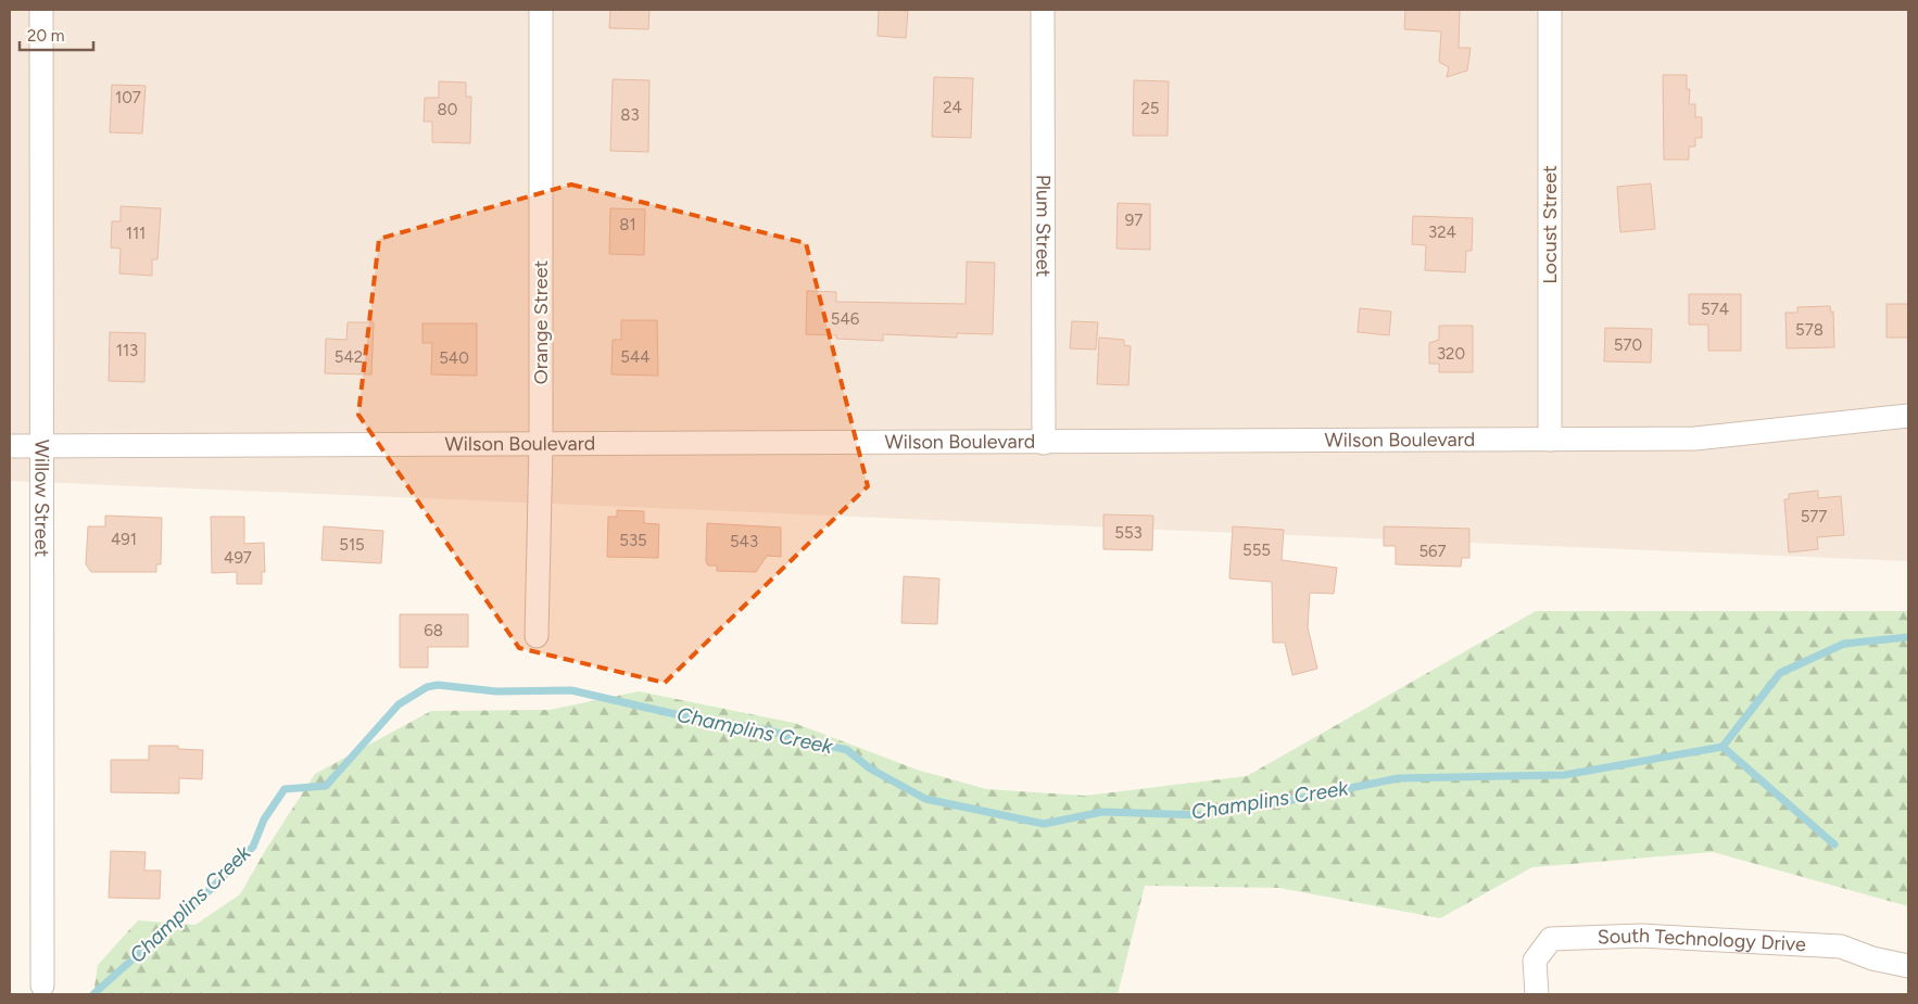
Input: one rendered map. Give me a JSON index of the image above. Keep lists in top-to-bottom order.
{
  "streets": {
    "street": [
      "Locust Street",
      "Plum Street",
      "Orange Street",
      "Wilson Boulevard",
      "Willow Street",
      "South Technology Drive"
    ]
  },
  "crossings": [
    ["Locust Street", "Wilson Boulevard"],
    ["Plum Street", "Wilson Boulevard"],
    ["Orange Street", "Wilson Boulevard"],
    ["Wilson Boulevard", "Willow Street"]
  ],
  "water": ["Champlins Creek"],
  "house_numbers": [
    "107",
    "24",
    "25",
    "80",
    "83",
    "97",
    "81",
    "324",
    "111",
    "574",
    "546",
    "578",
    "570",
    "113",
    "320",
    "542",
    "544",
    "540",
    "577",
    "553",
    "491",
    "535",
    "543",
    "515",
    "555",
    "567",
    "497",
    "68"
  ],
  "scale_bar": "20 m"
}
